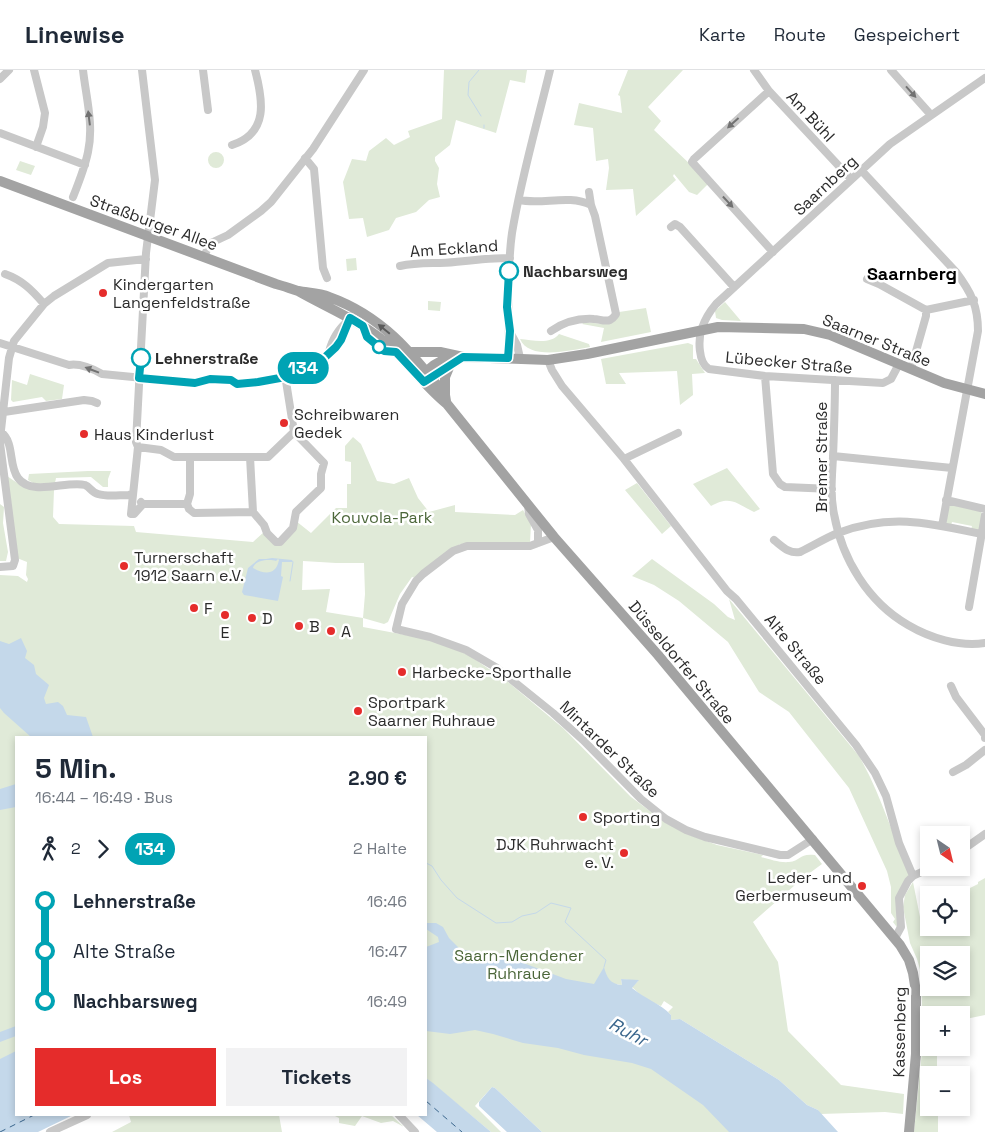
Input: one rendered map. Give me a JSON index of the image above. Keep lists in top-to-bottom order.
{
  "streets": {
    "main road": [
      "Straßburger Allee",
      "Saarner Straße",
      "Düsseldorfer Straße",
      "Kassenberg"
    ],
    "street": [
      "Am Bühl",
      "Saarnberg",
      "Am Eckland",
      "Lübecker Straße",
      "Bremer Straße",
      "Alte Straße",
      "Mintarder Straße"
    ]
  },
  "crossings": [
    ["Am Bühl", "Saarnberg"],
    ["Saarnberg", "Saarner Straße"],
    ["Saarnberg", "Lübecker Straße"],
    ["Straßburger Allee", "Düsseldorfer Straße"],
    ["Saarner Straße", "Lübecker Straße"],
    ["Saarner Straße", "Alte Straße"],
    ["Lübecker Straße", "Bremer Straße"],
    ["Düsseldorfer Straße", "Mintarder Straße"],
    ["Düsseldorfer Straße", "Kassenberg"]
  ],
  "districts": ["Saarnberg"],
  "water": ["Ruhr"],
  "parks": ["Kouvola-Park", "Saarn-Mendener Ruhraue"],
  "places": [
    "Nachbarsweg",
    "Kindergarten Langenfeldstraße",
    "Lehnerstraße",
    "Schreibwaren Gedek",
    "Haus Kinderlust",
    "Turnerschaft 1912 Saarn e.V.",
    "F",
    "E",
    "D",
    "B",
    "A",
    "Harbecke-Sporthalle",
    "Sportpark Saarner Ruhraue",
    "Sporting",
    "DJK Ruhrwacht e. V.",
    "Leder- und Gerbermuseum"
  ],
  "lines": ["bus line 134"],
  "north": "bottom right",
  "page": {
    "header": "Linewise",
    "nav": ["Karte", "Route", "Gespeichert"],
    "on_map": "134",
    "heading": ["5 Min.", "16:44 – 16:49 · Bus", "2.90 €"],
    "legs": ["2", "134", "2 Halte"],
    "map_buttons": ["+", "−"],
    "list": [
      {
        "name": "Lehnerstraße",
        "value": "16:46"
      },
      {
        "name": "Alte Straße",
        "value": "16:47"
      },
      {
        "name": "Nachbarsweg",
        "value": "16:49"
      }
    ],
    "buttons": ["Los", "Tickets"]
  }
}
